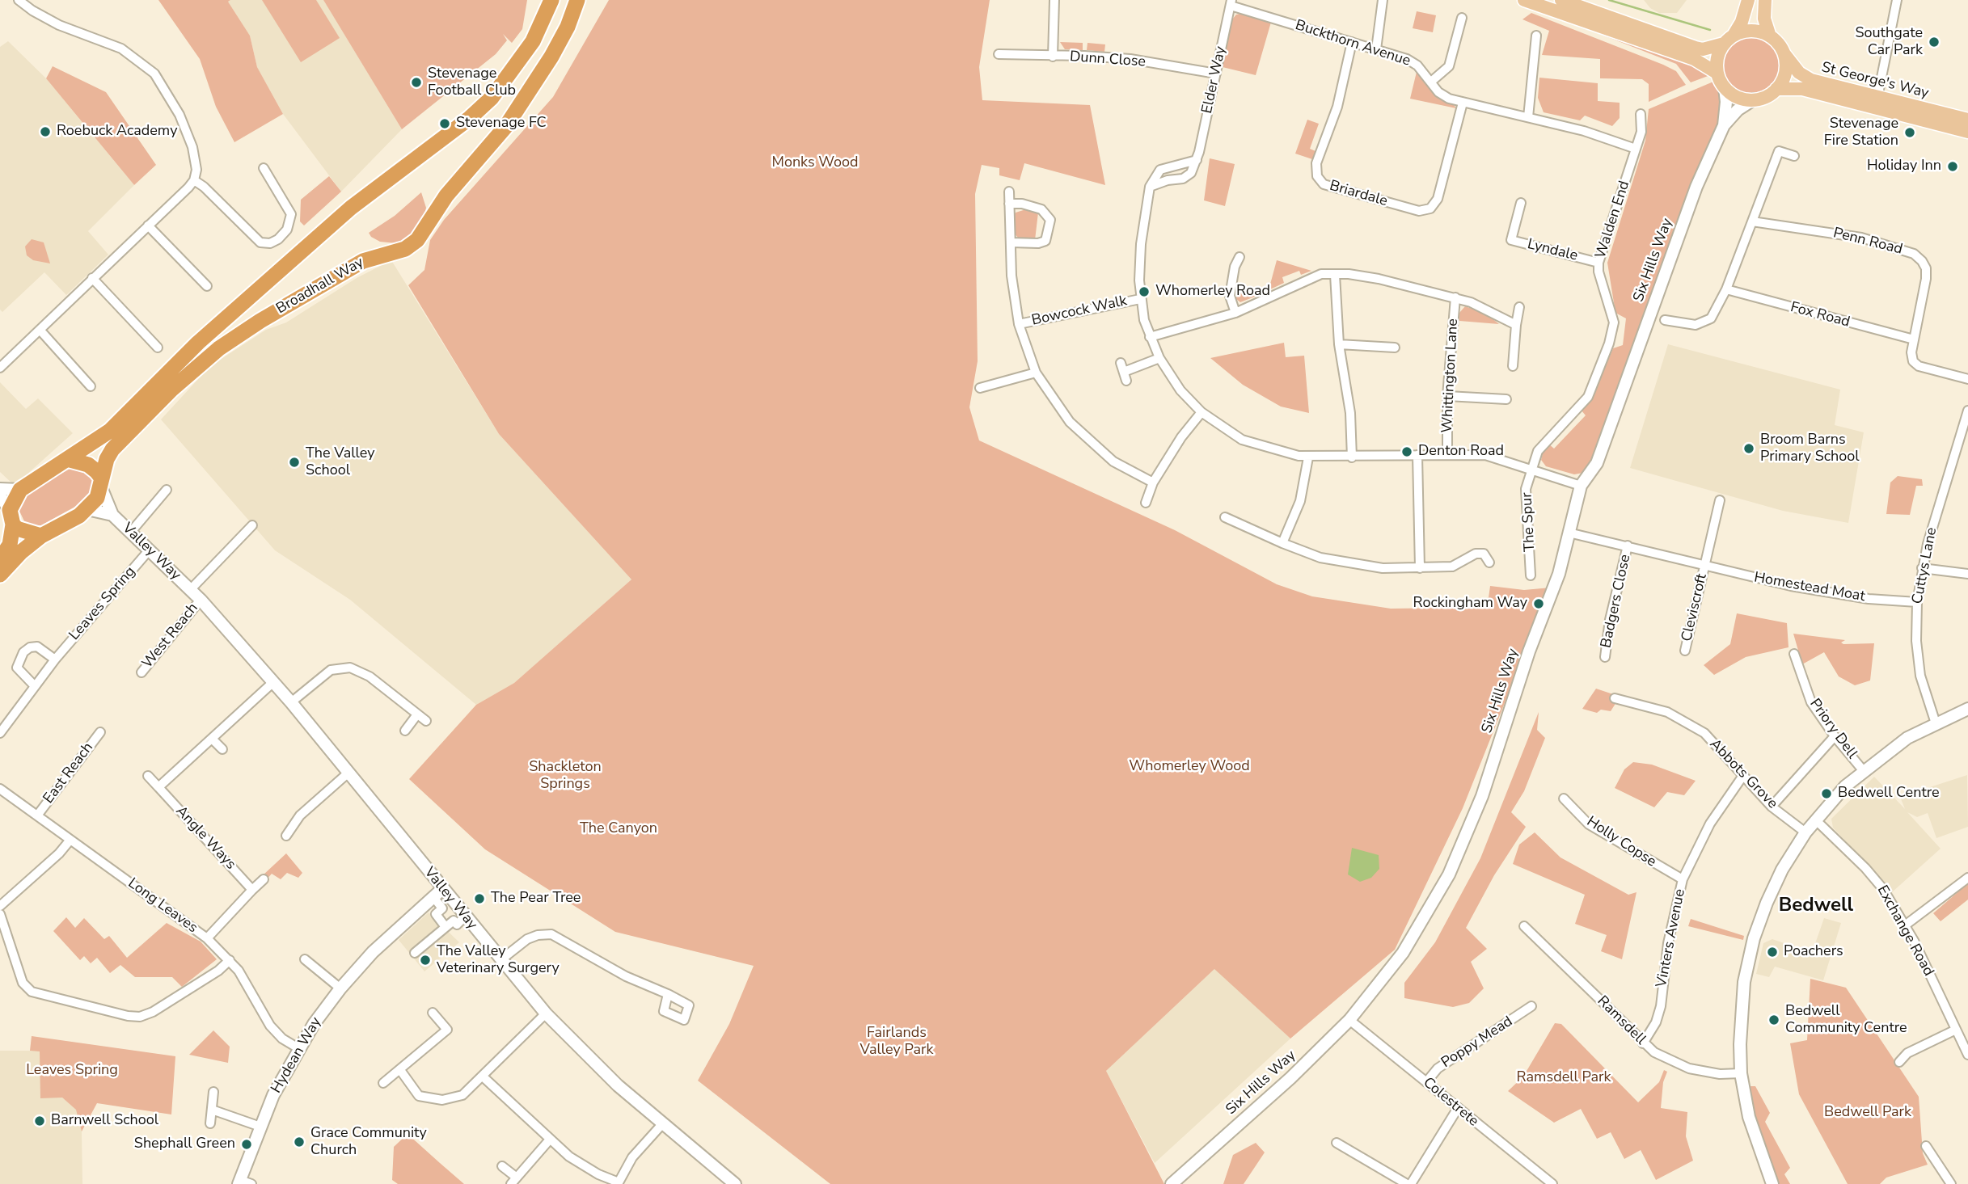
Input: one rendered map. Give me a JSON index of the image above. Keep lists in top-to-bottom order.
{
  "streets": {
    "highway": ["Broadhall Way"],
    "main road": ["St George's Way"],
    "street": [
      "Buckthorn Avenue",
      "Dunn Close",
      "Elder Way",
      "Briardale",
      "Walden End",
      "Penn Road",
      "Lyndale",
      "Six Hills Way",
      "Bowcock Walk",
      "Fox Road",
      "Whittington Lane",
      "The Spur",
      "Valley Way",
      "Cuttys Lane",
      "Homestead Moat",
      "Badgers Close",
      "Leaves Spring",
      "Cleviscroft",
      "West Reach",
      "Priory Dell",
      "East Reach",
      "Abbots Grove",
      "Angle Ways",
      "Holly Copse",
      "Long Leaves",
      "Exchange Road",
      "Vinters Avenue",
      "Ramsdell",
      "Poppy Mead",
      "Hydean Way",
      "Colestrete"
    ]
  },
  "crossings": [
    ["Buckthorn Avenue", "Elder Way"],
    ["Buckthorn Avenue", "Briardale"],
    ["Buckthorn Avenue", "Walden End"],
    ["Dunn Close", "Elder Way"],
    ["St George's Way", "Six Hills Way"],
    ["Walden End", "Lyndale"],
    ["Walden End", "The Spur"],
    ["Penn Road", "Fox Road"],
    ["Six Hills Way", "Homestead Moat"],
    ["Six Hills Way", "Colestrete"],
    ["Broadhall Way", "Valley Way"],
    ["Valley Way", "Leaves Spring"],
    ["Valley Way", "West Reach"],
    ["Valley Way", "Hydean Way"],
    ["Cuttys Lane", "Homestead Moat"],
    ["Homestead Moat", "Badgers Close"],
    ["Homestead Moat", "Cleviscroft"],
    ["East Reach", "Long Leaves"],
    ["Abbots Grove", "Vinters Avenue"],
    ["Holly Copse", "Vinters Avenue"],
    ["Long Leaves", "Hydean Way"],
    ["Vinters Avenue", "Ramsdell"],
    ["Poppy Mead", "Colestrete"]
  ],
  "districts": ["Bedwell"],
  "parks": [
    "Monks Wood",
    "Whomerley Wood",
    "Shackleton Springs",
    "The Canyon",
    "Fairlands Valley Park",
    "Leaves Spring",
    "Ramsdell Park",
    "Bedwell Park"
  ],
  "places": [
    "Southgate Car Park",
    "Stevenage Football Club",
    "Stevenage FC",
    "Roebuck Academy",
    "Stevenage Fire Station",
    "Holiday Inn",
    "Whomerley Road",
    "Broom Barns Primary School",
    "Denton Road",
    "The Valley School",
    "Rockingham Way",
    "Bedwell Centre",
    "The Pear Tree",
    "Poachers",
    "The Valley Veterinary Surgery",
    "Bedwell Community Centre",
    "Barnwell School",
    "Grace Community Church",
    "Shephall Green"
  ]
}
